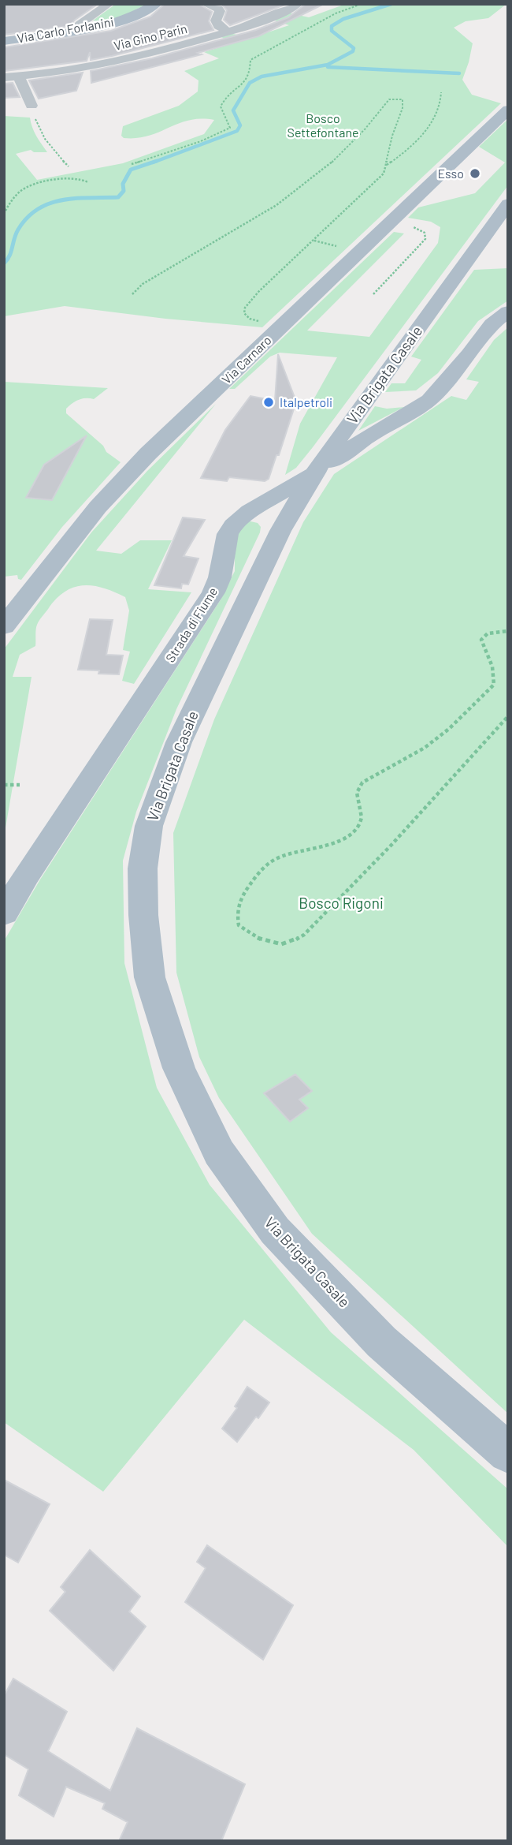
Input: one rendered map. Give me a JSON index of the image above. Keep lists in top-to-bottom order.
{
  "streets": {
    "main road": [
      "Via Carlo Forlanini",
      "Via Carnaro",
      "Via Brigata Casale",
      "Strada di Fiume"
    ],
    "street": ["Via Gino Parin"]
  },
  "crossings": [
    ["Via Brigata Casale", "Strada di Fiume"]
  ],
  "parks": ["Bosco Settefontane", "Bosco Rigoni"],
  "places": ["Esso", "Italpetroli"]
}
